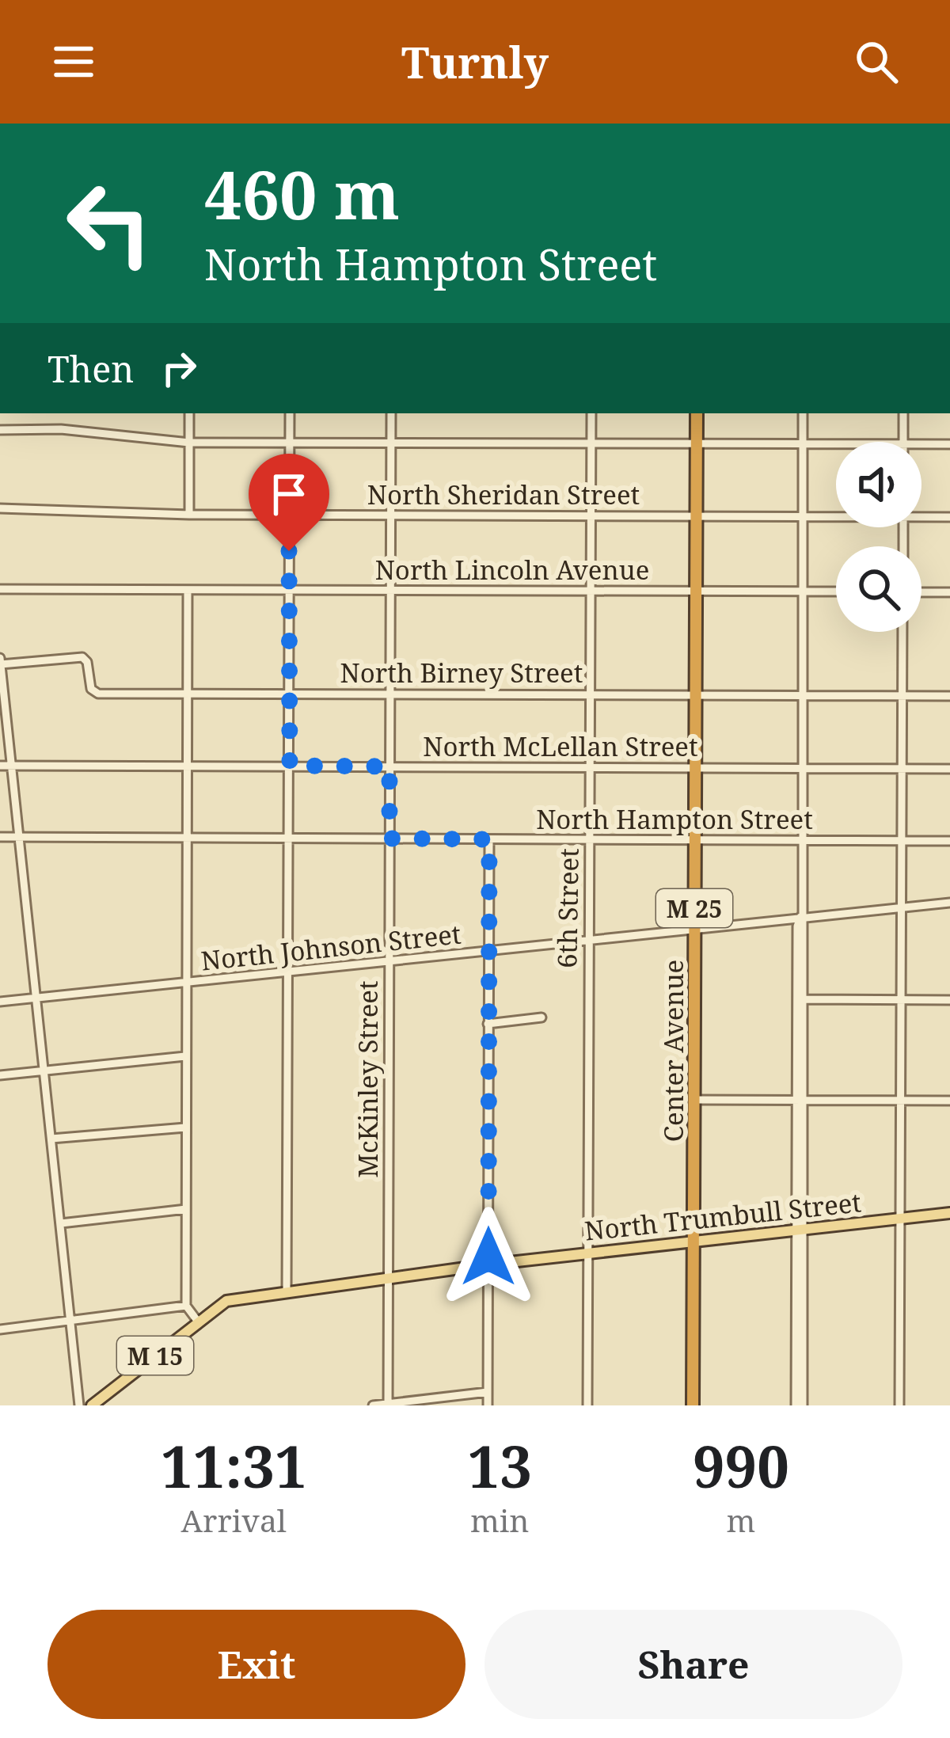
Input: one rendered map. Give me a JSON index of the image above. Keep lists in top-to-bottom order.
{
  "streets": {
    "highway": ["M 25", "Center Avenue"],
    "main road": ["North Trumbull Street", "M 15"],
    "street": [
      "North Sheridan Street",
      "North Lincoln Avenue",
      "North Birney Street",
      "North McLellan Street",
      "North Hampton Street",
      "6th Street",
      "North Johnson Street",
      "McKinley Street"
    ]
  },
  "crossings": [
    ["North Sheridan Street", "6th Street"],
    ["North Sheridan Street", "Center Avenue"],
    ["North Sheridan Street", "McKinley Street"],
    ["North Lincoln Avenue", "6th Street"],
    ["North Lincoln Avenue", "Center Avenue"],
    ["North Lincoln Avenue", "McKinley Street"],
    ["North Birney Street", "6th Street"],
    ["North Birney Street", "Center Avenue"],
    ["North Birney Street", "McKinley Street"],
    ["North McLellan Street", "6th Street"],
    ["North McLellan Street", "Center Avenue"],
    ["North McLellan Street", "McKinley Street"],
    ["North Hampton Street", "6th Street"],
    ["North Hampton Street", "Center Avenue"],
    ["North Hampton Street", "McKinley Street"],
    ["6th Street", "North Johnson Street"],
    ["6th Street", "North Trumbull Street"],
    ["North Johnson Street", "Center Avenue"],
    ["North Johnson Street", "McKinley Street"],
    ["Center Avenue", "North Trumbull Street"],
    ["McKinley Street", "North Trumbull Street"],
    ["North Trumbull Street", "M 15"]
  ],
  "page": {
    "header": "Turnly",
    "turn": ["460 m", "North Hampton Street"],
    "then": "Then",
    "eta": [
      "11:31",
      "Arrival",
      "13",
      "min",
      "990",
      "m"
    ],
    "buttons": ["Exit", "Share"]
  }
}
